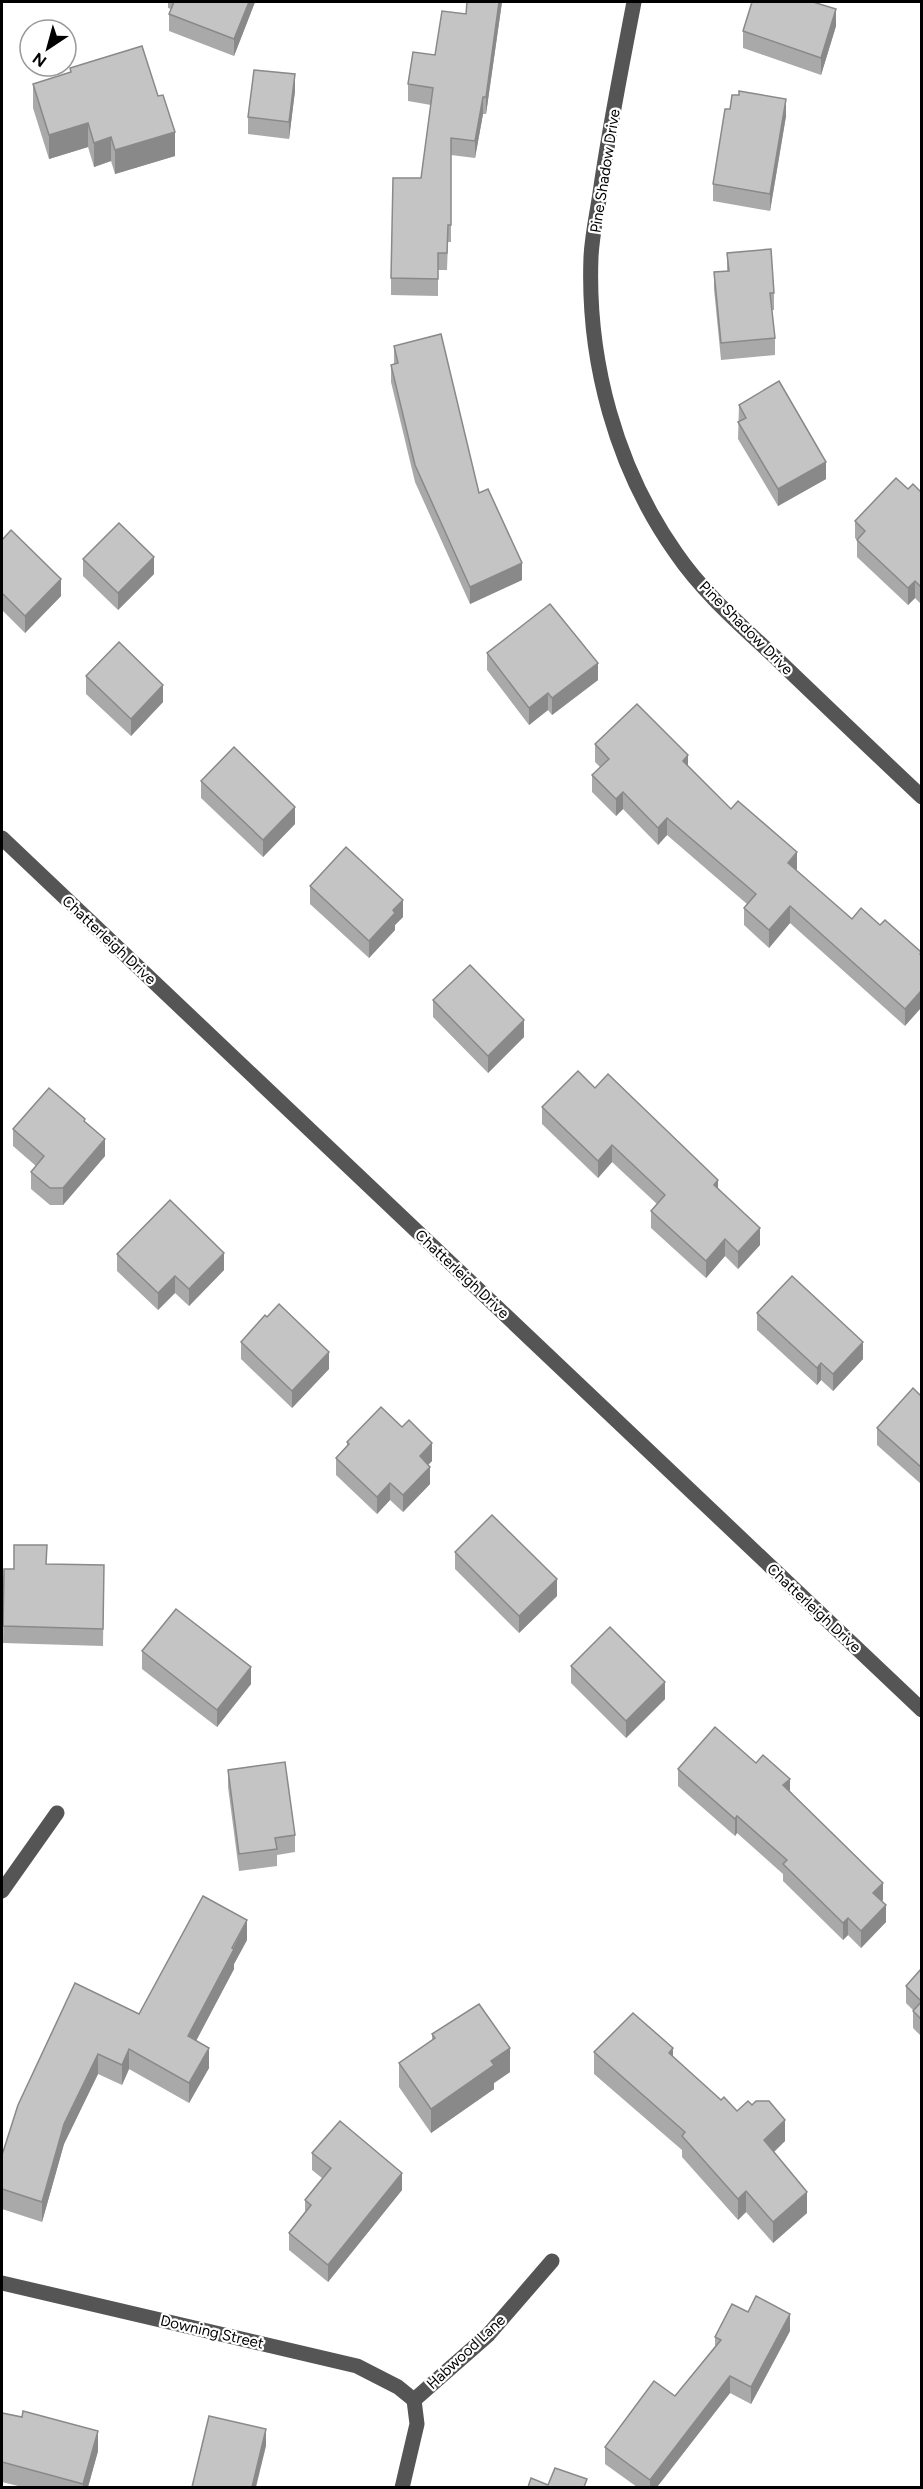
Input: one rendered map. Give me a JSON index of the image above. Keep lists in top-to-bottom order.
{
  "streets": {
    "street": [
      "Pine Shadow Drive",
      "Chatterleigh Drive",
      "Downing Street",
      "Habwood Lane"
    ]
  },
  "crossings": [
    ["Downing Street", "Habwood Lane"]
  ],
  "north": "bottom left"
}
